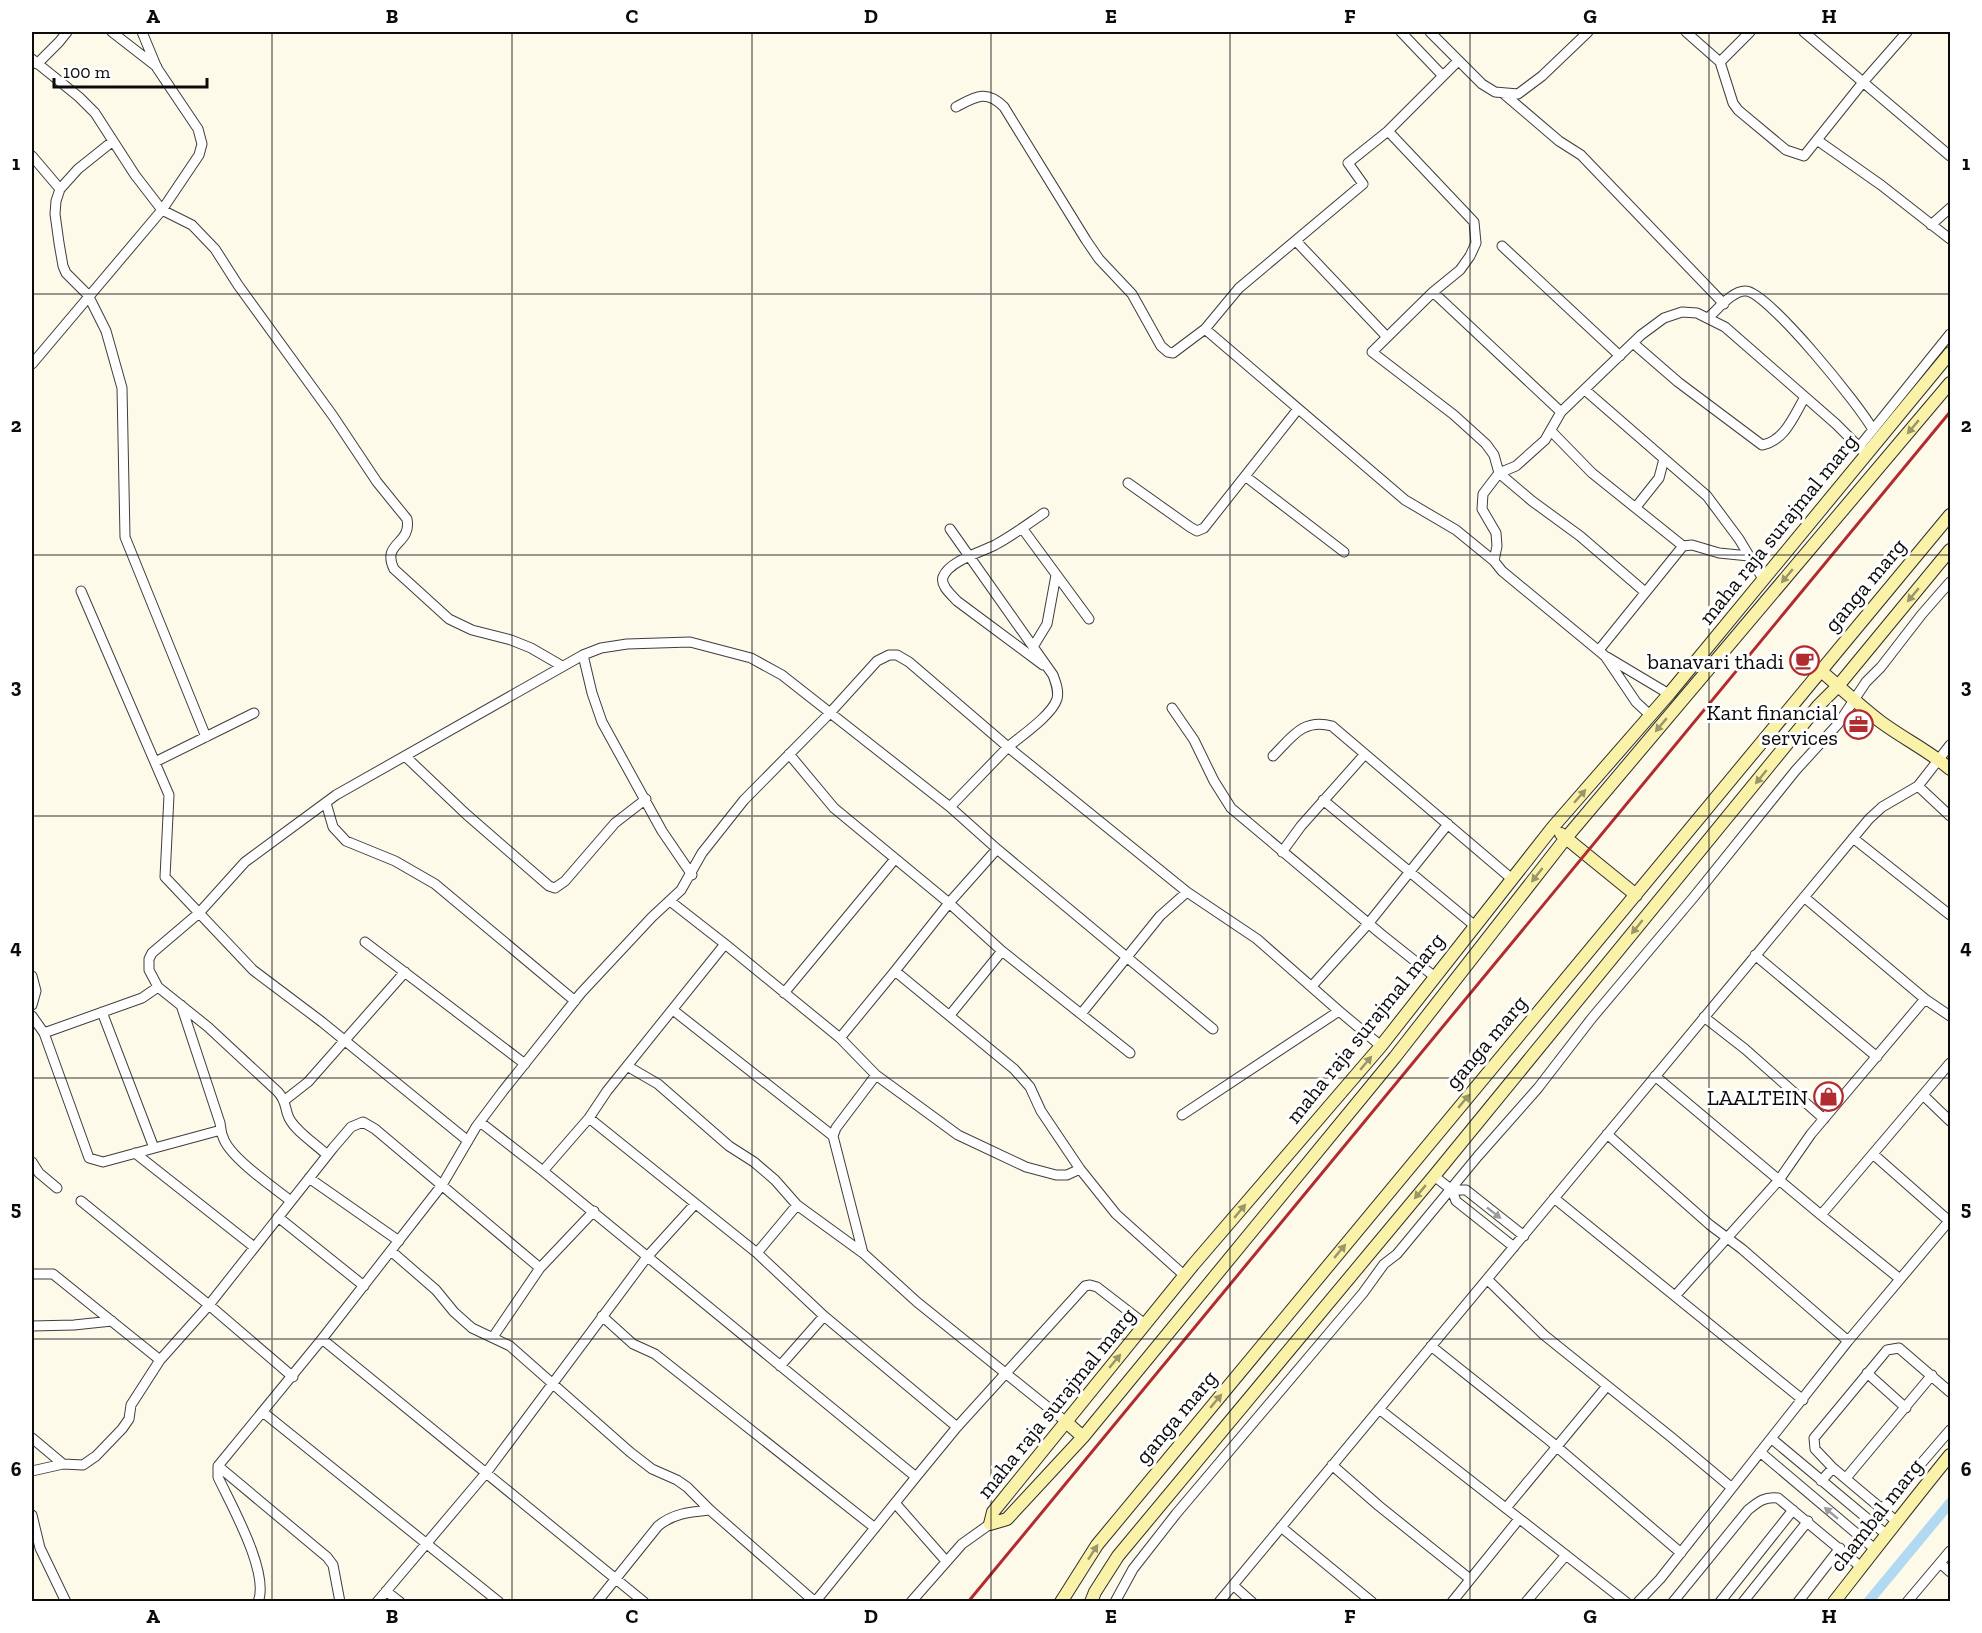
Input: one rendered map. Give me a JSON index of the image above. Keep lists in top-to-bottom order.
{
  "streets": {
    "street": ["maha raja surajmal marg", "ganga marg", "chambal marg"]
  },
  "places": {
    "cafe": ["banavari thadi"],
    "office": ["Kant financial services"],
    "shop": ["LAALTEIN"]
  },
  "scale_bar": "100 m",
  "grid": {
    "columns": [
      "A",
      "B",
      "C",
      "D",
      "E",
      "F",
      "G",
      "H"
    ],
    "rows": [
      "1",
      "2",
      "3",
      "4",
      "5",
      "6"
    ]
  }
}
